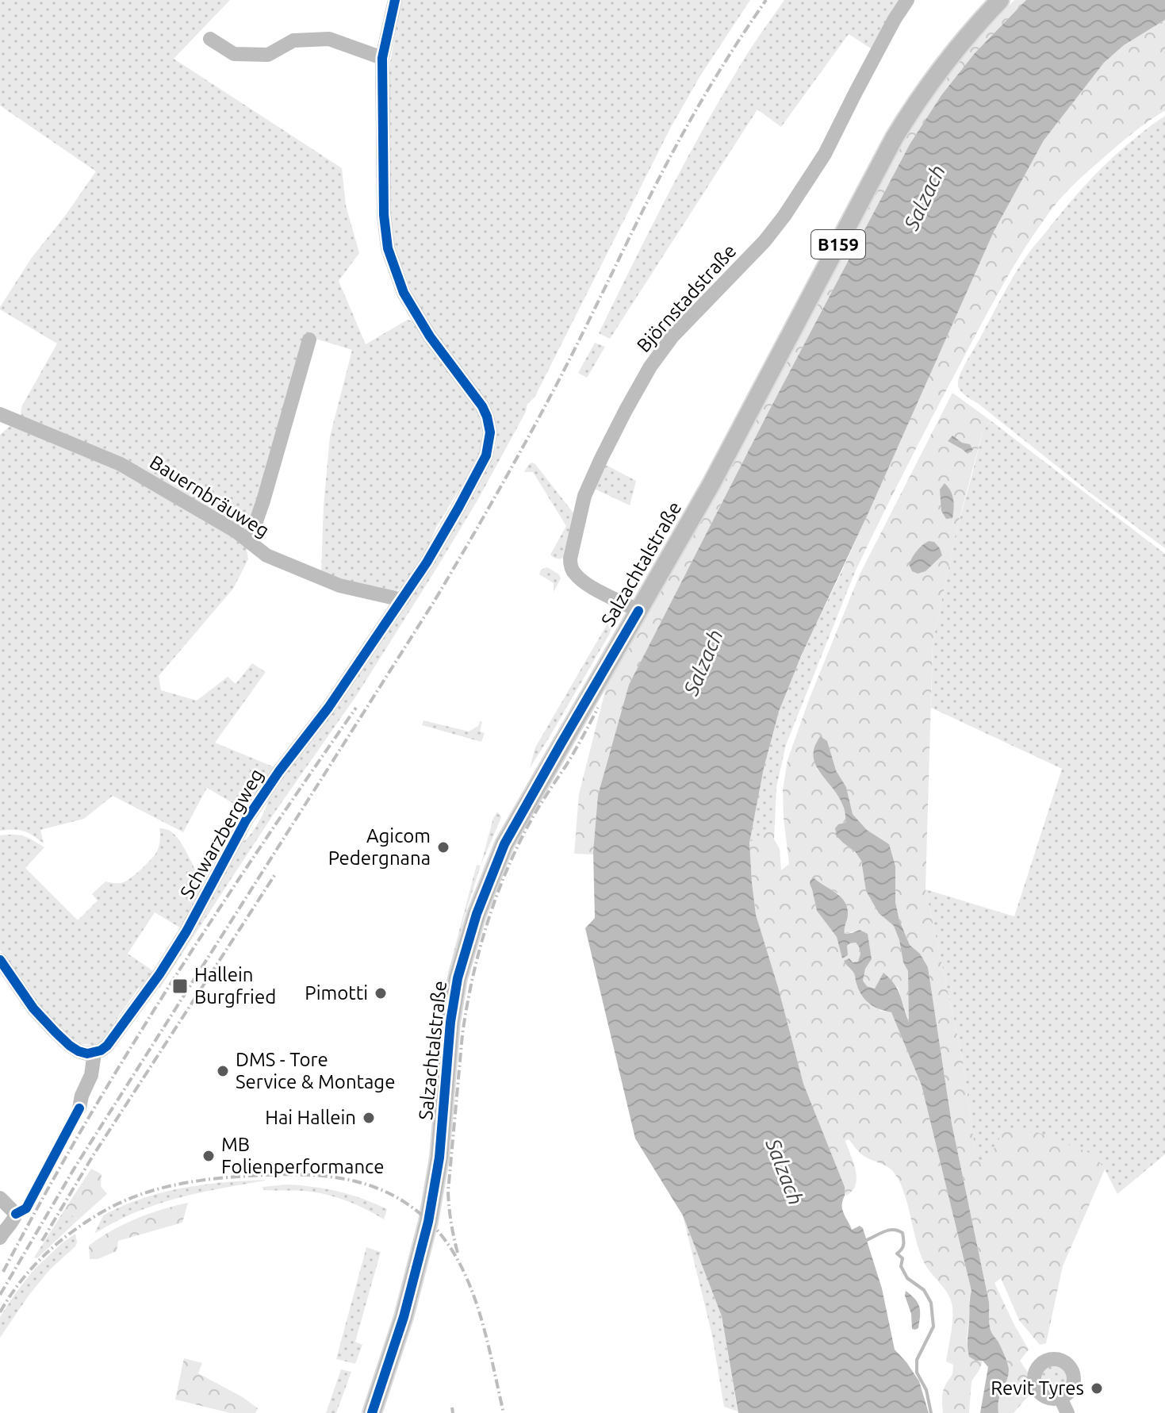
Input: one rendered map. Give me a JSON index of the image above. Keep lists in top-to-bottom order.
{
  "streets": {
    "main road": ["B159", "Salzachtalstraße"],
    "street": ["Björnstadstraße", "Bauernbräuweg", "Schwarzbergweg"]
  },
  "crossings": [
    ["Björnstadstraße", "Salzachtalstraße"],
    ["Bauernbräuweg", "Schwarzbergweg"]
  ],
  "water": ["Salzach"],
  "places": {
    "other": [
      "Agicom Pedergnana",
      "Pimotti",
      "DMS - Tore Service & Montage",
      "Hai Hallein",
      "MB Folienperformance",
      "Revit Tyres"
    ],
    "transit": ["Hallein Burgfried"]
  }
}
